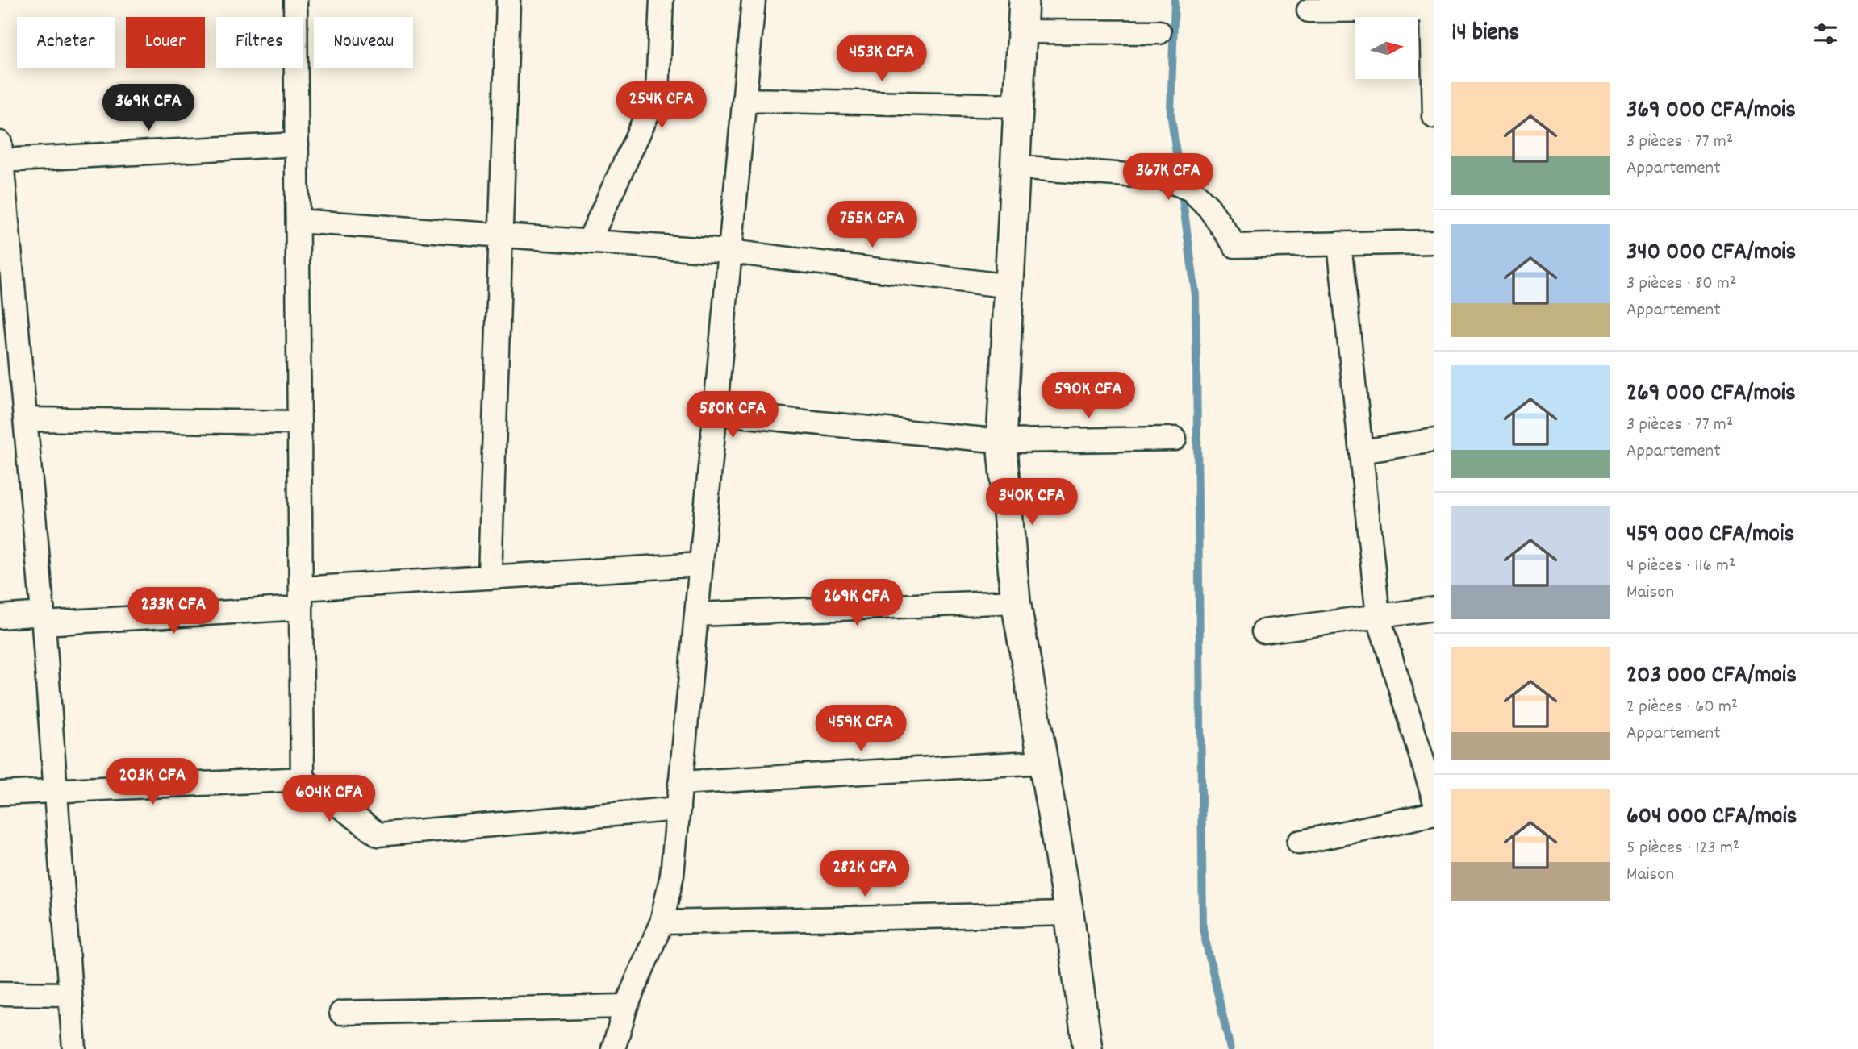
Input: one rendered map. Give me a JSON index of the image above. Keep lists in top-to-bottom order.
{
  "north": "right",
  "page": {
    "heading": "14 biens",
    "chip": [
      "Acheter",
      "Louer",
      "Filtres",
      "Nouveau"
    ],
    "price": [
      "453K CFA",
      "254K CFA",
      "369K CFA",
      "367K CFA",
      "755K CFA",
      "590K CFA",
      "580K CFA",
      "340K CFA",
      "269K CFA",
      "233K CFA",
      "459K CFA",
      "203K CFA",
      "604K CFA",
      "282K CFA"
    ],
    "list": [
      {
        "name": "369 000 CFA/mois",
        "note": "3 pièces · 77 m² · Appartement"
      },
      {
        "name": "340 000 CFA/mois",
        "note": "3 pièces · 80 m² · Appartement"
      },
      {
        "name": "269 000 CFA/mois",
        "note": "3 pièces · 77 m² · Appartement"
      },
      {
        "name": "459 000 CFA/mois",
        "note": "4 pièces · 116 m² · Maison"
      },
      {
        "name": "203 000 CFA/mois",
        "note": "2 pièces · 60 m² · Appartement"
      },
      {
        "name": "604 000 CFA/mois",
        "note": "5 pièces · 123 m² · Maison"
      }
    ]
  }
}
